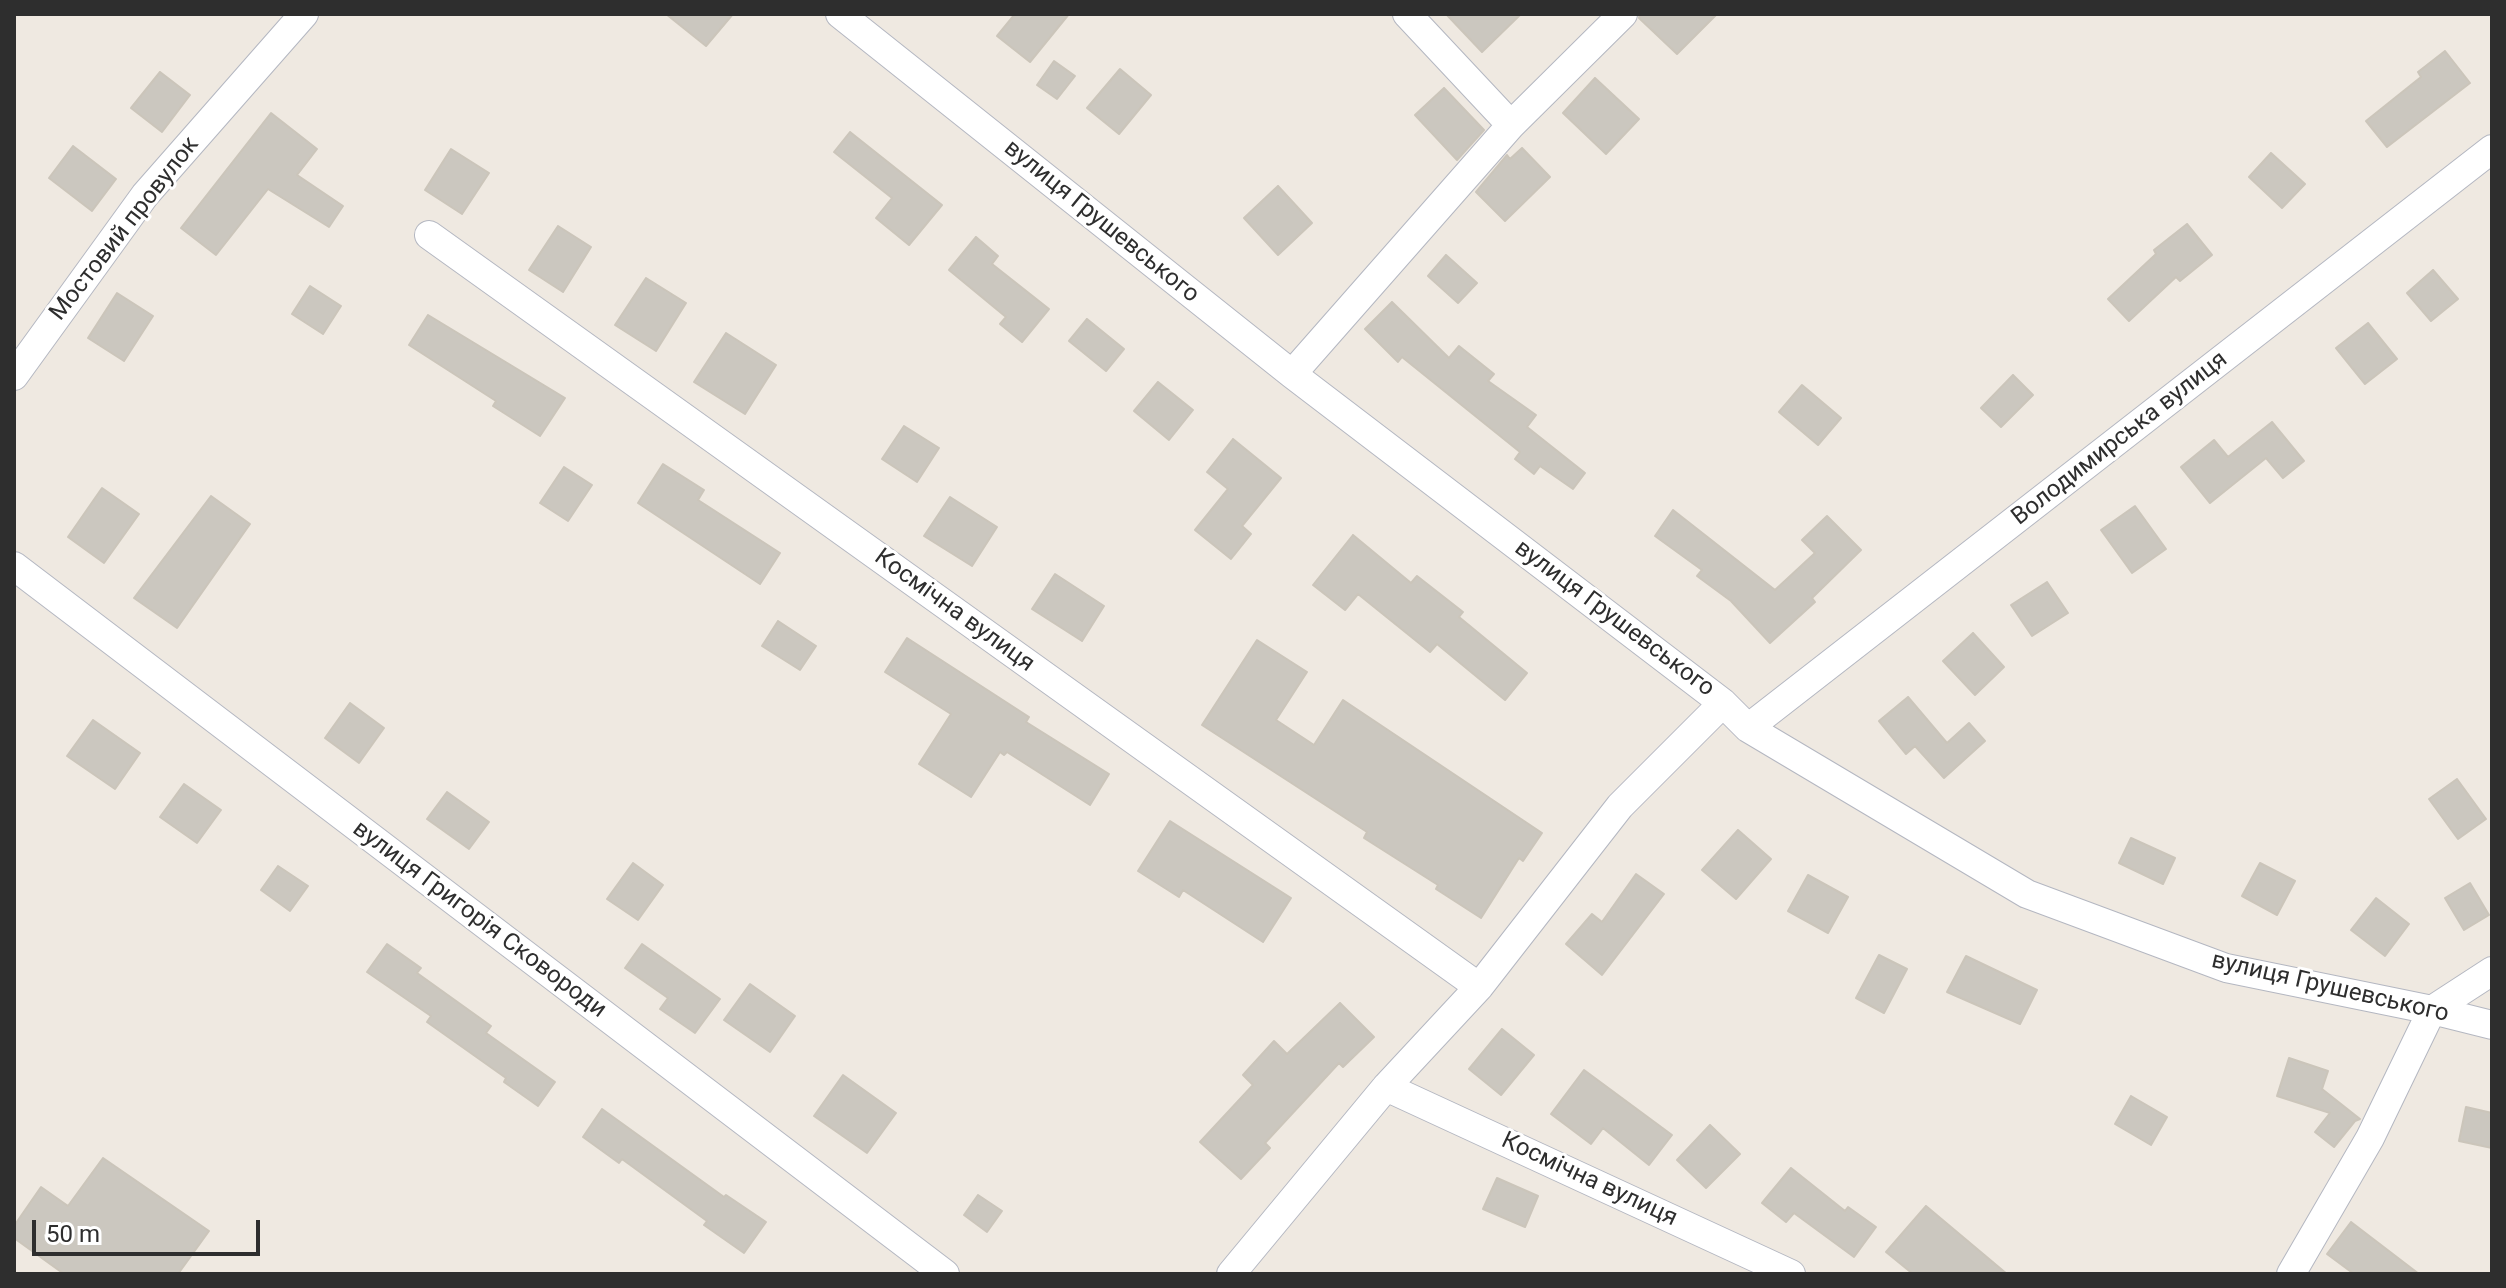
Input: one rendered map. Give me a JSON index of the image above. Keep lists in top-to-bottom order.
{
  "streets": {
    "street": [
      "вулиця Грушевського",
      "Мостовий провулок",
      "Володимирська вулиця",
      "Космічна вулиця",
      "вулиця Григорія Сковороди"
    ]
  },
  "crossings": [
    ["вулиця Грушевського", "Володимирська вулиця"]
  ],
  "scale_bar": "50 m"
}
